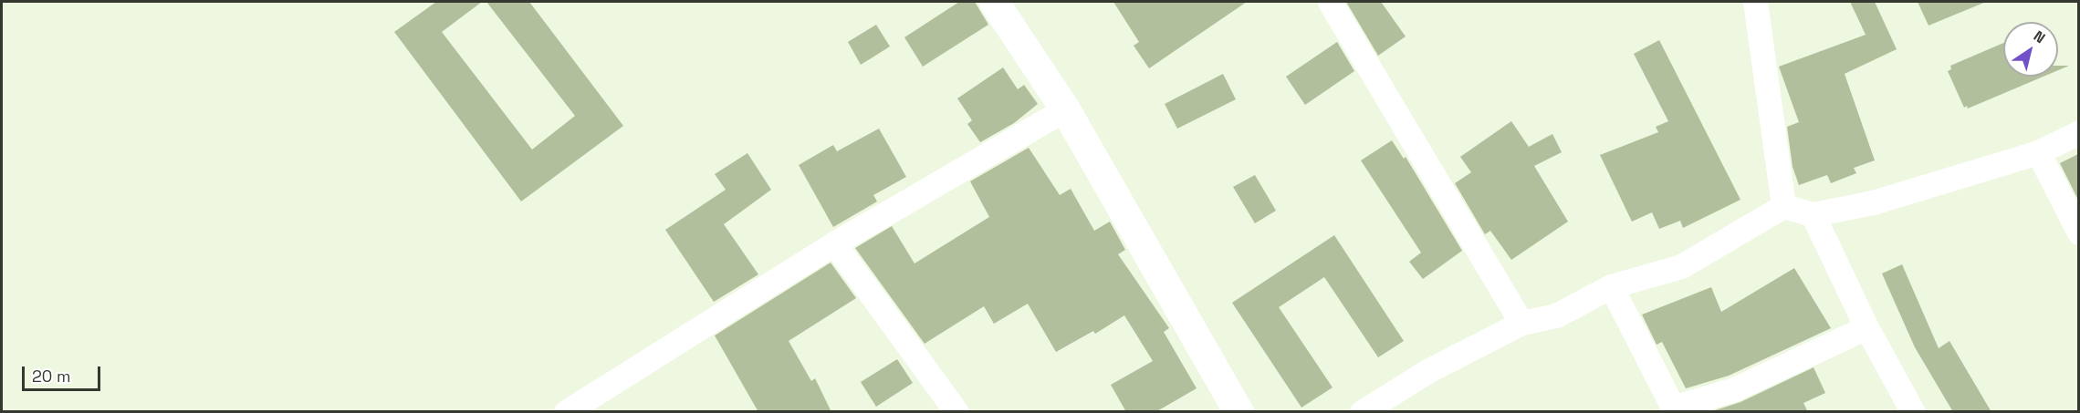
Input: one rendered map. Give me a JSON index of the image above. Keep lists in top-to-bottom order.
{
  "scale_bar": "20 m",
  "north": "top right"
}
